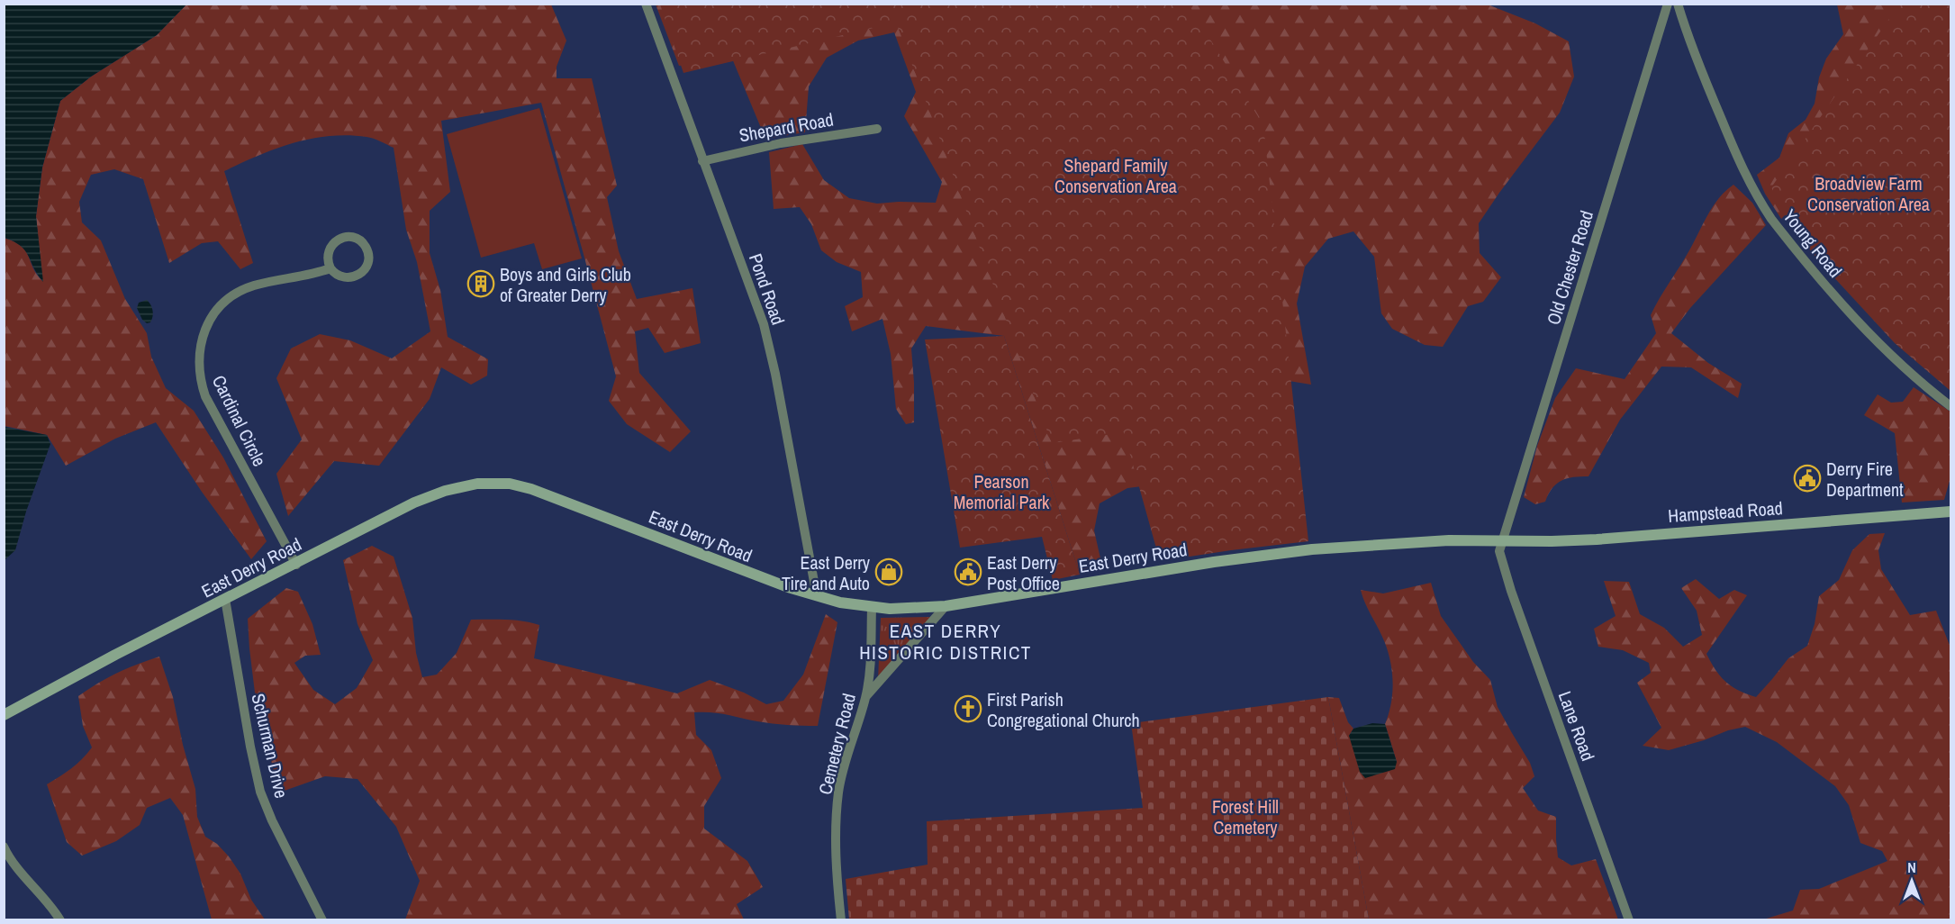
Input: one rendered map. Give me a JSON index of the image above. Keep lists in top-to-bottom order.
{
  "streets": {
    "street": [
      "Shepard Road",
      "Young Road",
      "Old Chester Road",
      "Pond Road",
      "Cardinal Circle",
      "Hampstead Road",
      "East Derry Road",
      "Lane Road",
      "Cemetery Road",
      "Schurman Drive"
    ]
  },
  "crossings": [
    ["Shepard Road", "Pond Road"],
    ["Old Chester Road", "Hampstead Road"],
    ["Old Chester Road", "East Derry Road"],
    ["Old Chester Road", "Lane Road"],
    ["Pond Road", "East Derry Road"],
    ["Cardinal Circle", "East Derry Road"],
    ["Hampstead Road", "East Derry Road"],
    ["Hampstead Road", "Lane Road"],
    ["East Derry Road", "Lane Road"],
    ["East Derry Road", "Cemetery Road"],
    ["East Derry Road", "Schurman Drive"]
  ],
  "districts": ["EAST DERRY HISTORIC DISTRICT"],
  "parks": [
    "Shepard Family Conservation Area",
    "Broadview Farm Conservation Area",
    "Pearson Memorial Park",
    "Forest Hill Cemetery"
  ],
  "places": {
    "building": ["Boys and Girls Club of Greater Derry"],
    "public building": ["Derry Fire Department", "East Derry Post Office"],
    "shop": ["East Derry Tire and Auto"],
    "church": ["First Parish Congregational Church"]
  },
  "north": "top"
}
